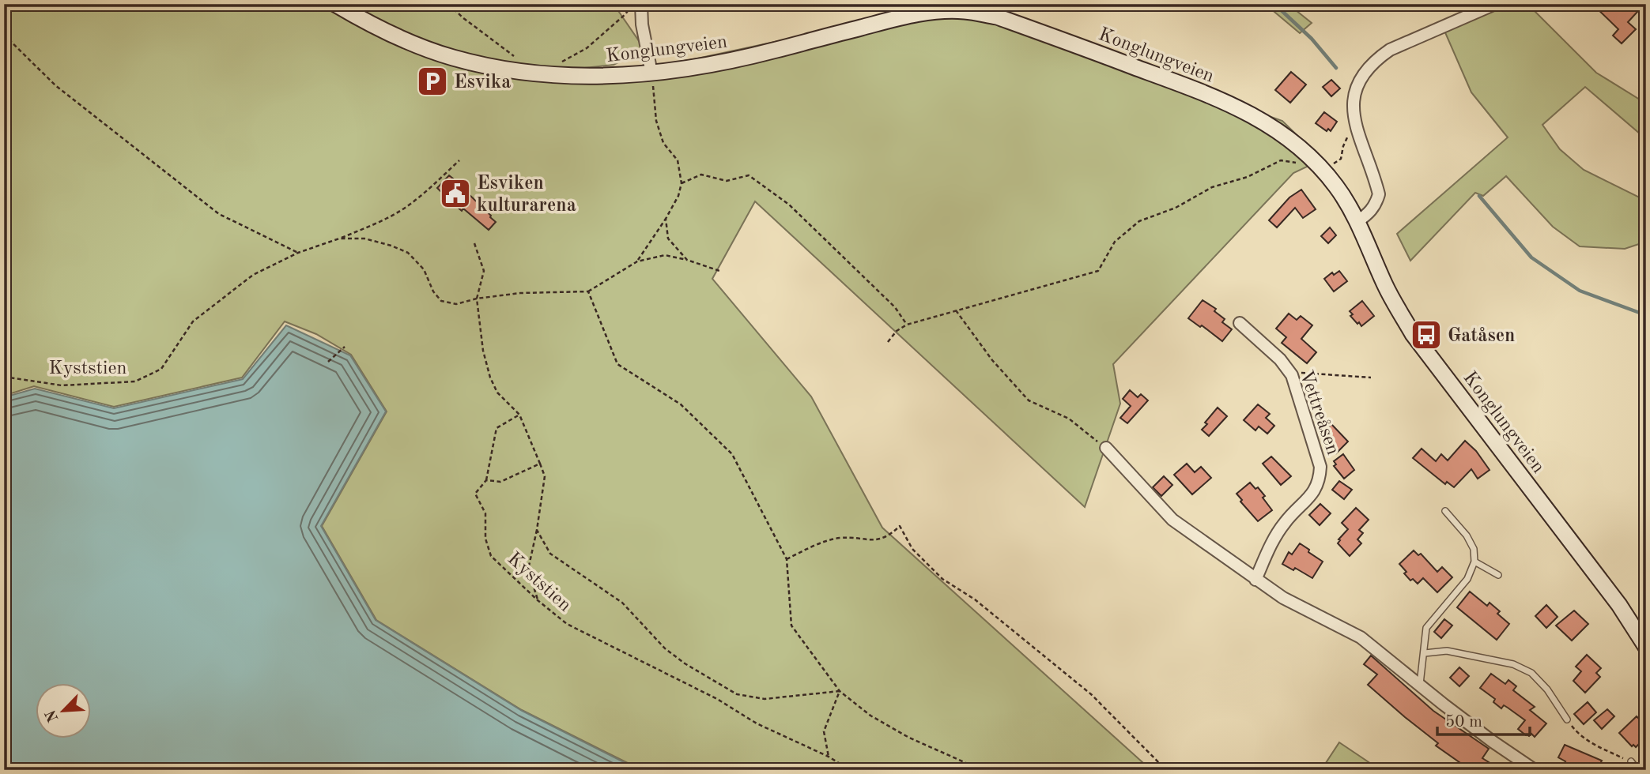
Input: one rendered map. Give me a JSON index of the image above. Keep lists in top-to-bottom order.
{
  "streets": {
    "street": ["Konglungveien", "Vettreåsen"],
    "path": ["Kyststien"]
  },
  "places": {
    "parking": ["Esvika"],
    "public building": ["Esviken kulturarena"],
    "bus stop": ["Gatåsen"]
  },
  "scale_bar": "50 m",
  "north": "bottom left"
}
